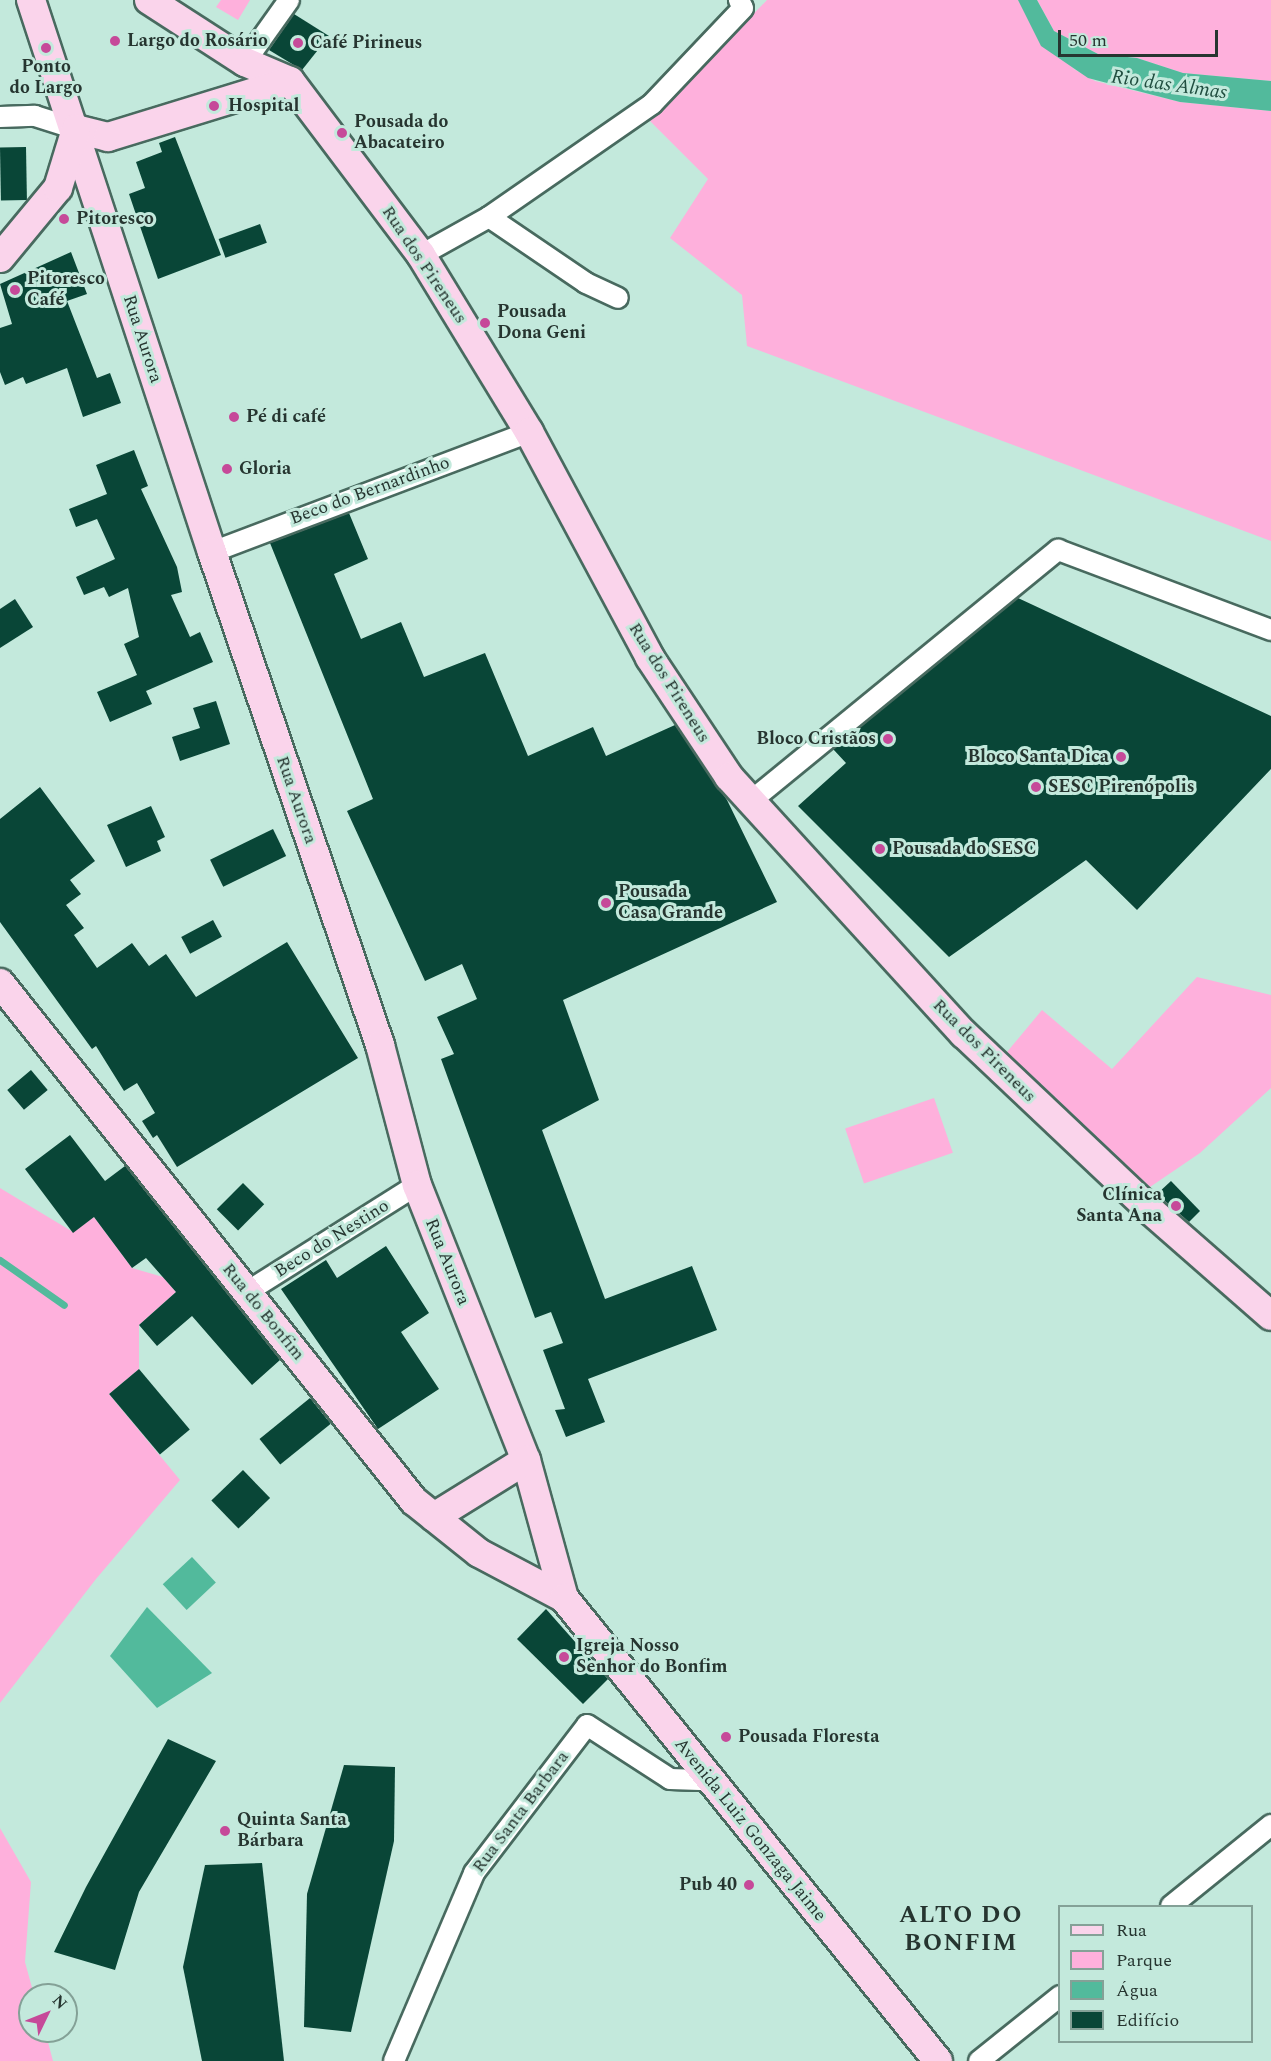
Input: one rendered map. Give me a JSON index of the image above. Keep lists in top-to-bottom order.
{
  "streets": {
    "main road": [
      "Rua dos Pireneus",
      "Rua Aurora",
      "Rua do Bonfim",
      "Avenida Luiz Gonzaga Jaime"
    ],
    "street": ["Beco do Bernardinho", "Beco do Nestino", "Rua Santa Barbara"]
  },
  "crossings": [
    ["Rua dos Pireneus", "Beco do Bernardinho"],
    ["Rua Aurora", "Beco do Bernardinho"],
    ["Rua Aurora", "Beco do Nestino"],
    ["Rua Aurora", "Rua do Bonfim"],
    ["Rua Aurora", "Avenida Luiz Gonzaga Jaime"],
    ["Beco do Nestino", "Rua do Bonfim"],
    ["Rua do Bonfim", "Avenida Luiz Gonzaga Jaime"],
    ["Rua Santa Barbara", "Avenida Luiz Gonzaga Jaime"]
  ],
  "districts": ["ALTO DO BONFIM"],
  "water": ["Rio das Almas"],
  "places": [
    "Largo do Rosário",
    "Café Pirineus",
    "Ponto do Largo",
    "Hospital",
    "Pousada do Abacateiro",
    "Pitoresco",
    "Pitoresco Café",
    "Pousada Dona Geni",
    "Pé di café",
    "Gloria",
    "Bloco Cristãos",
    "Bloco Santa Dica",
    "SESC Pirenópolis",
    "Pousada do SESC",
    "Pousada Casa Grande",
    "Clínica Santa Ana",
    "Igreja Nosso Senhor do Bonfim",
    "Pousada Floresta",
    "Quinta Santa Bárbara",
    "Pub 40"
  ],
  "legend": [
    "Rua",
    "Parque",
    "Água",
    "Edifício"
  ],
  "scale_bar": "50 m",
  "north": "top right"
}
